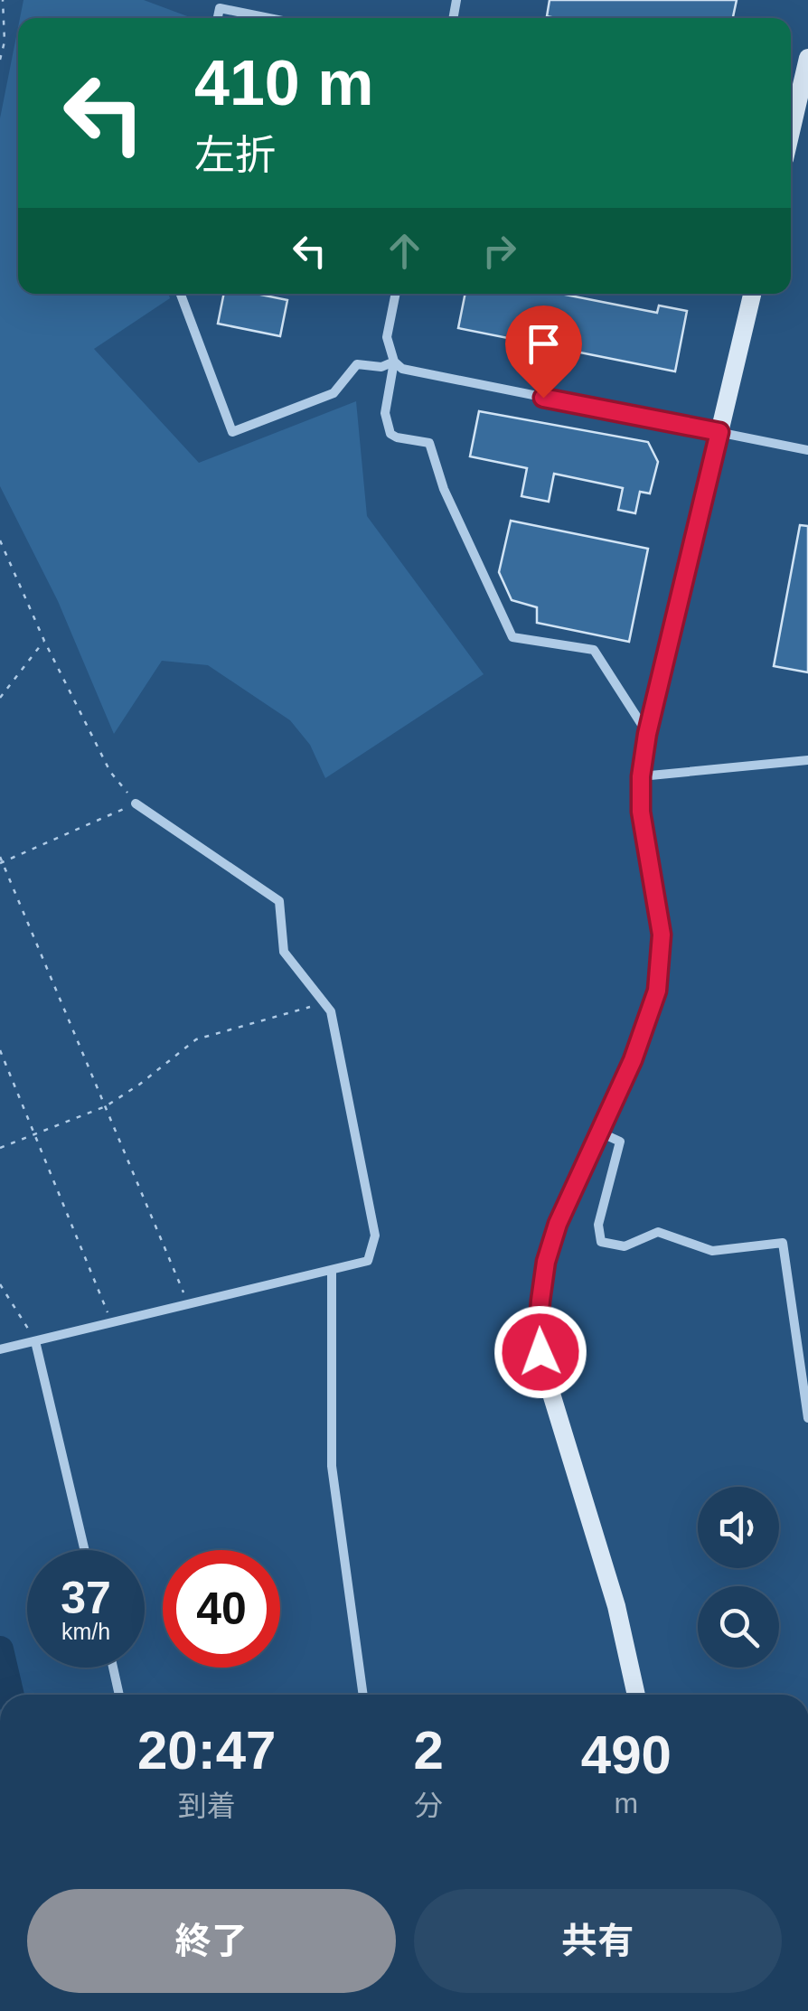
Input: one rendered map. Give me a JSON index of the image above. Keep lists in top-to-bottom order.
{
  "page": {
    "turn": ["410 m", "左折"],
    "speed": "37 km/h",
    "limit": "40",
    "eta": [
      "20:47",
      "到着",
      "2",
      "分",
      "490",
      "m"
    ],
    "buttons": ["終了", "共有"]
  }
}
